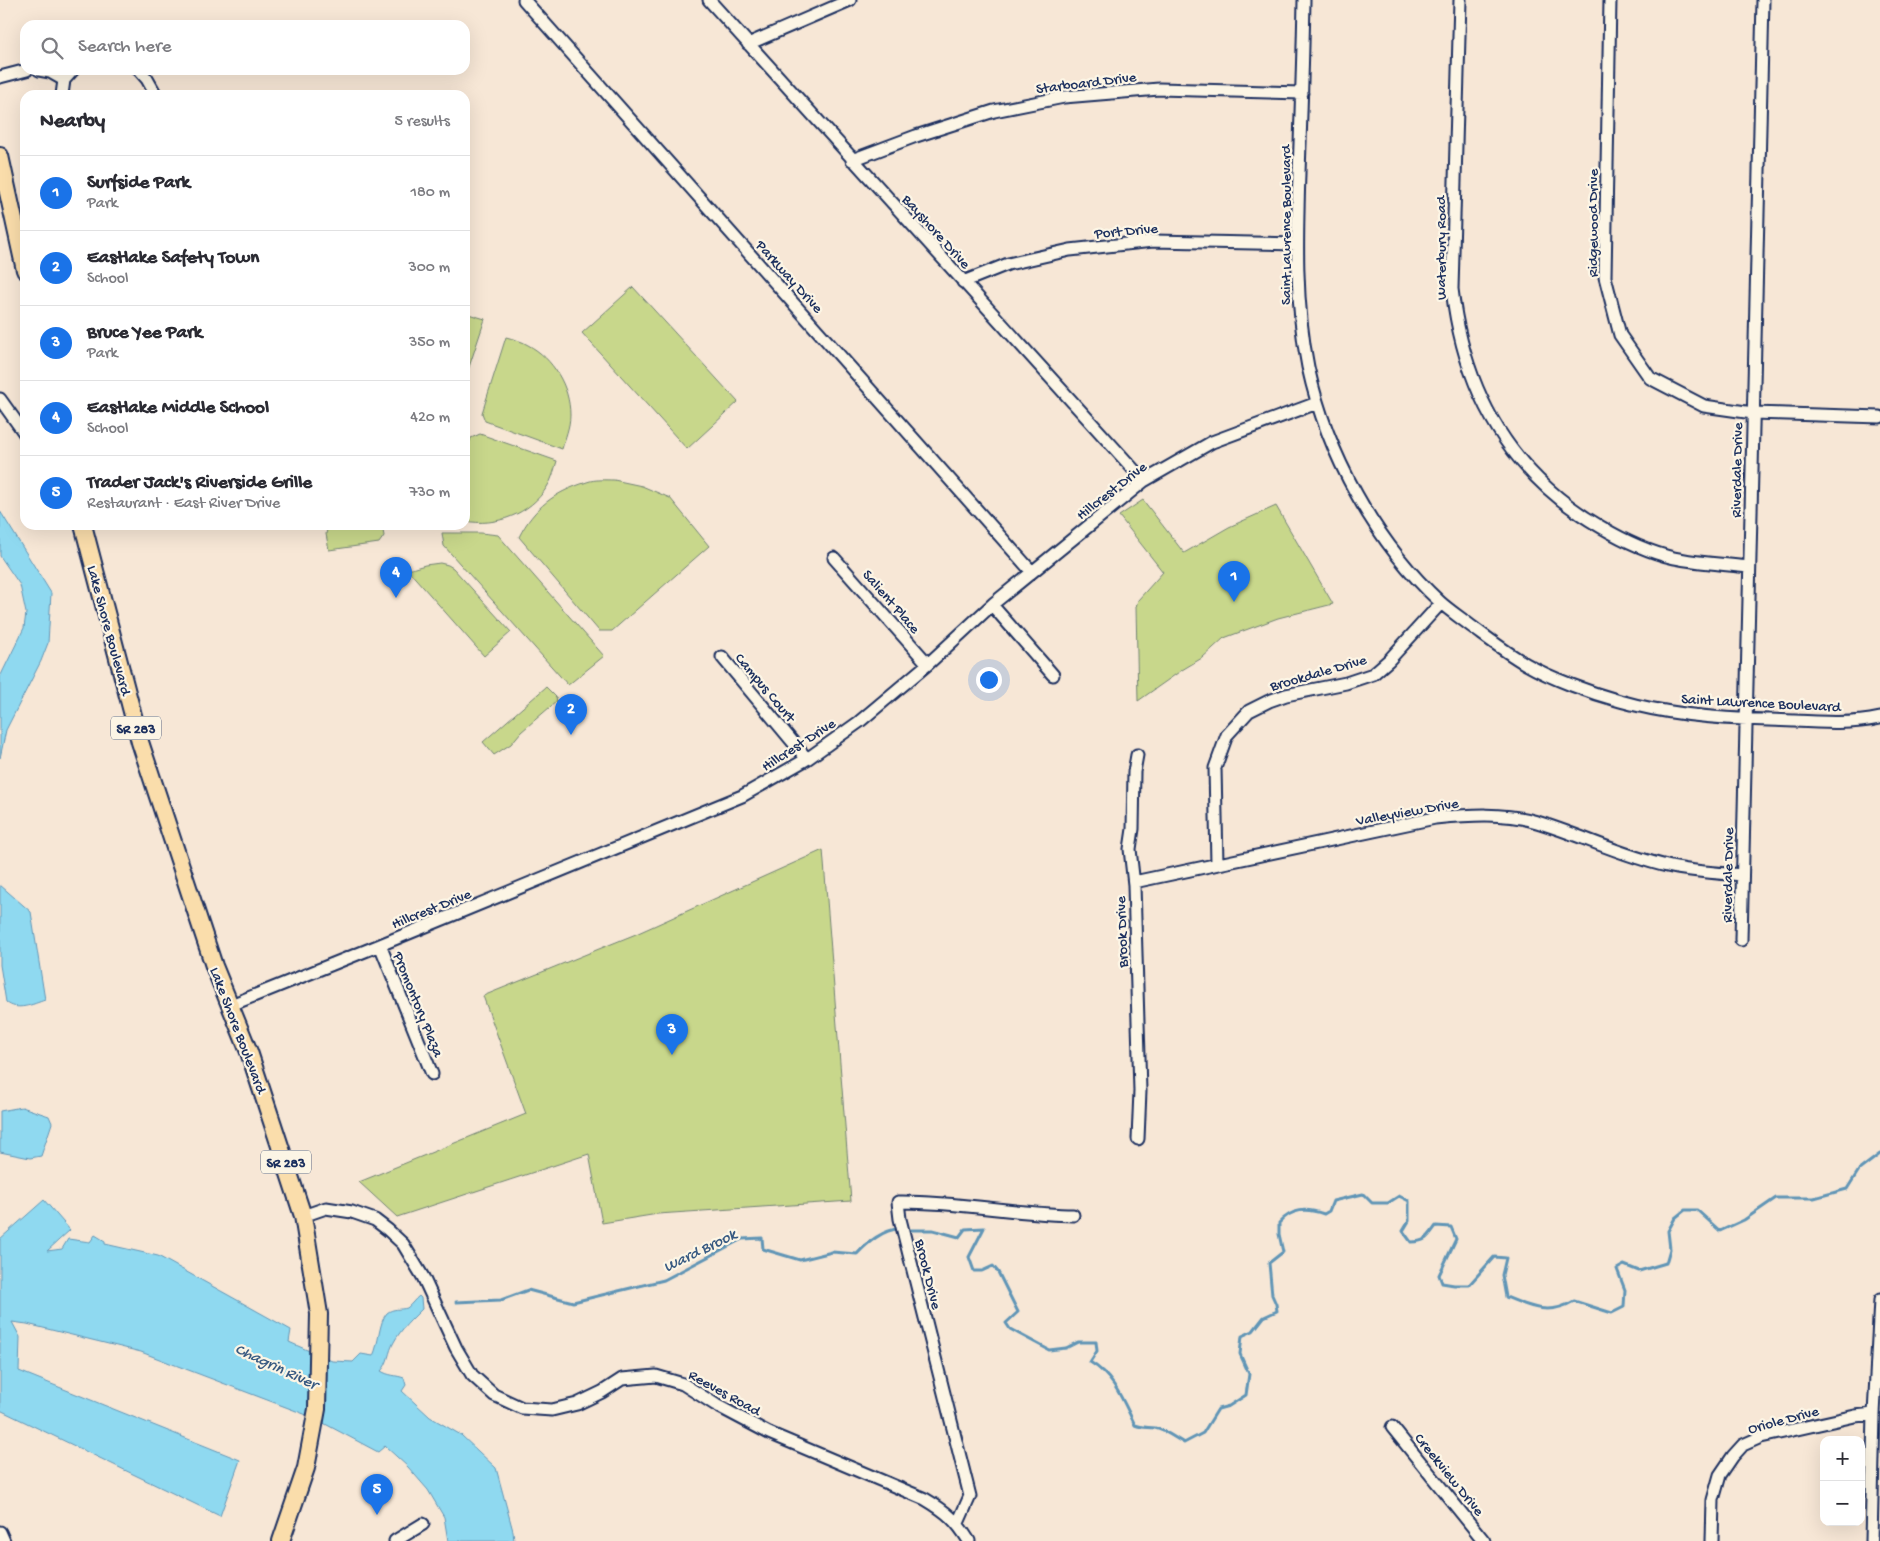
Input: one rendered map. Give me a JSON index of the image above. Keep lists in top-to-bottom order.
{
  "streets": {
    "main road": ["Lake Shore Boulevard", "SR 283"],
    "street": [
      "Starboard Drive",
      "Ridgewood Drive",
      "Saint Lawrence Boulevard",
      "Port Drive",
      "Bayshore Drive",
      "Waterbury Road",
      "Parkway Drive",
      "Riverdale Drive",
      "Hillcrest Drive",
      "Salient Place",
      "Brookdale Drive",
      "Campus Court",
      "Valleyview Drive",
      "Brook Drive",
      "Promontory Plaza",
      "Reeves Road",
      "Oriole Drive",
      "Creekview Drive"
    ]
  },
  "crossings": [
    ["Starboard Drive", "Saint Lawrence Boulevard"],
    ["Starboard Drive", "Bayshore Drive"],
    ["Ridgewood Drive", "Riverdale Drive"],
    ["Saint Lawrence Boulevard", "Port Drive"],
    ["Saint Lawrence Boulevard", "Riverdale Drive"],
    ["Saint Lawrence Boulevard", "Hillcrest Drive"],
    ["Saint Lawrence Boulevard", "Brookdale Drive"],
    ["Port Drive", "Bayshore Drive"],
    ["Bayshore Drive", "Hillcrest Drive"],
    ["Waterbury Road", "Riverdale Drive"],
    ["Parkway Drive", "Hillcrest Drive"],
    ["Riverdale Drive", "Valleyview Drive"],
    ["Hillcrest Drive", "Salient Place"],
    ["Hillcrest Drive", "Lake Shore Boulevard"],
    ["Hillcrest Drive", "Campus Court"],
    ["Hillcrest Drive", "Promontory Plaza"],
    ["Lake Shore Boulevard", "Reeves Road"],
    ["Brookdale Drive", "Valleyview Drive"],
    ["Valleyview Drive", "Brook Drive"],
    ["Brook Drive", "Reeves Road"]
  ],
  "water": ["Ward Brook", "Chagrin River"],
  "page": {
    "search": "Search here",
    "heading": ["Nearby", "5 results"],
    "list": [
      {
        "mark": "1",
        "name": "Surfside Park",
        "note": "Park",
        "value": "180 m"
      },
      {
        "mark": "2",
        "name": "Eastlake Safety Town",
        "note": "School",
        "value": "300 m"
      },
      {
        "mark": "3",
        "name": "Bruce Yee Park",
        "note": "Park",
        "value": "350 m"
      },
      {
        "mark": "4",
        "name": "Eastlake Middle School",
        "note": "School",
        "value": "420 m"
      },
      {
        "mark": "5",
        "name": "Trader Jack's Riverside Grille",
        "note": "Restaurant · East River Drive",
        "value": "730 m"
      }
    ],
    "pins": [
      "4",
      "1",
      "2",
      "3",
      "5"
    ],
    "map_buttons": ["+", "−"]
  }
}
